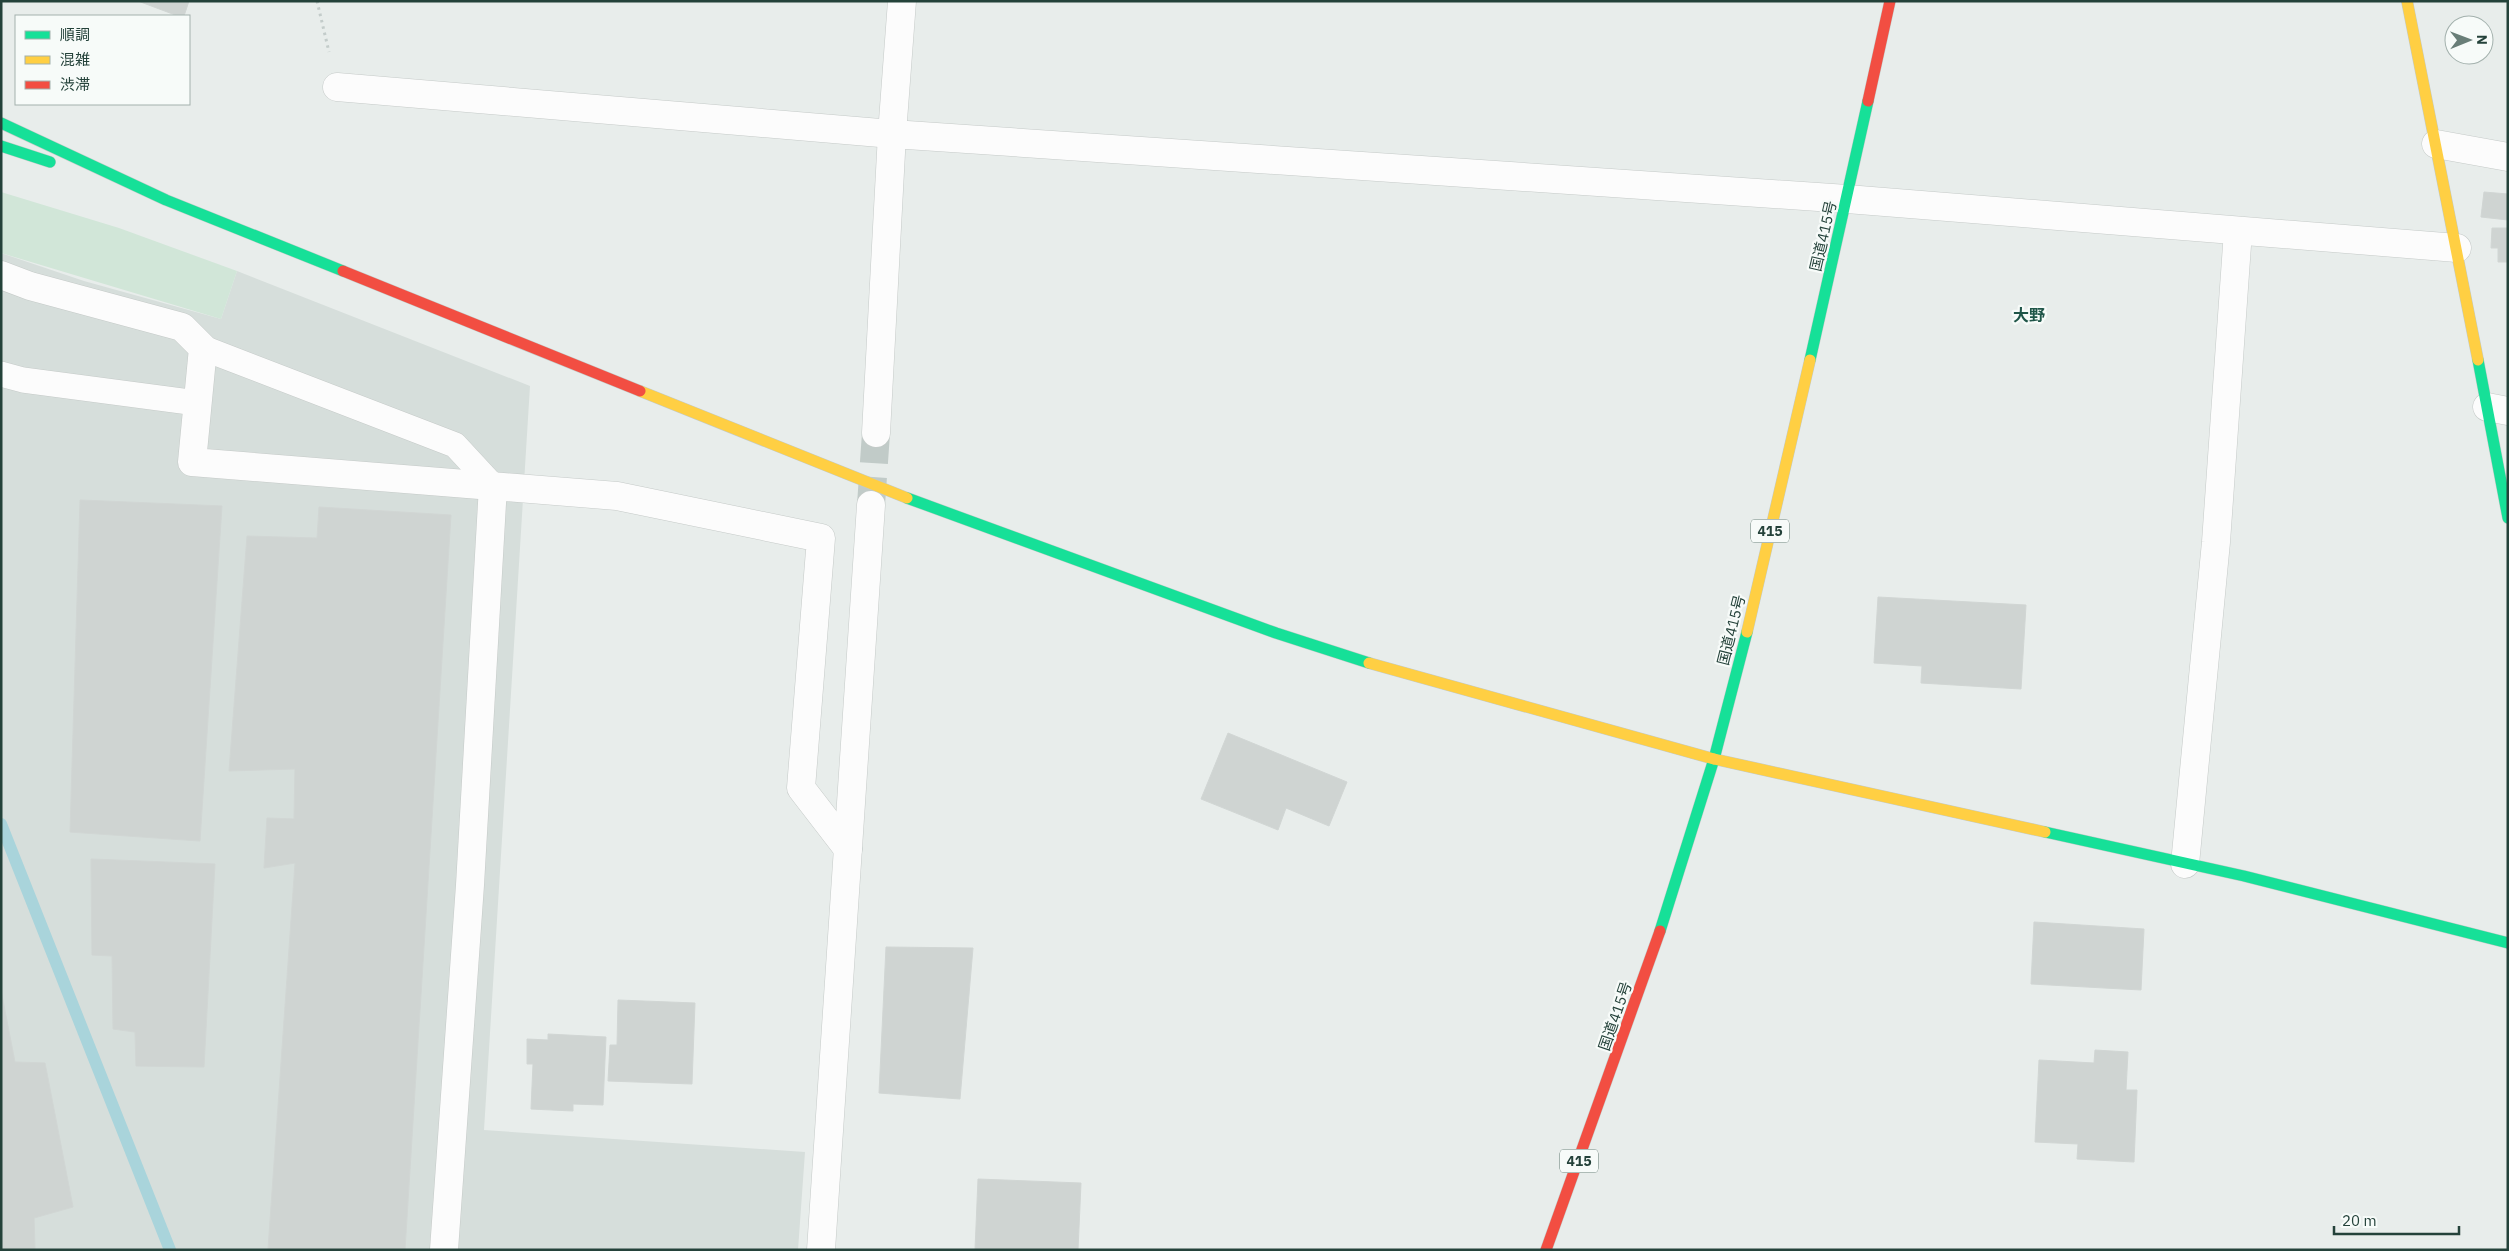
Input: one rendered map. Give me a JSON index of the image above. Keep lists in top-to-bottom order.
{
  "streets": {
    "main road": ["国道415号", "415"]
  },
  "districts": ["大野"],
  "legend": ["順調", "混雑", "渋滞"],
  "scale_bar": "20 m",
  "north": "right"
}
